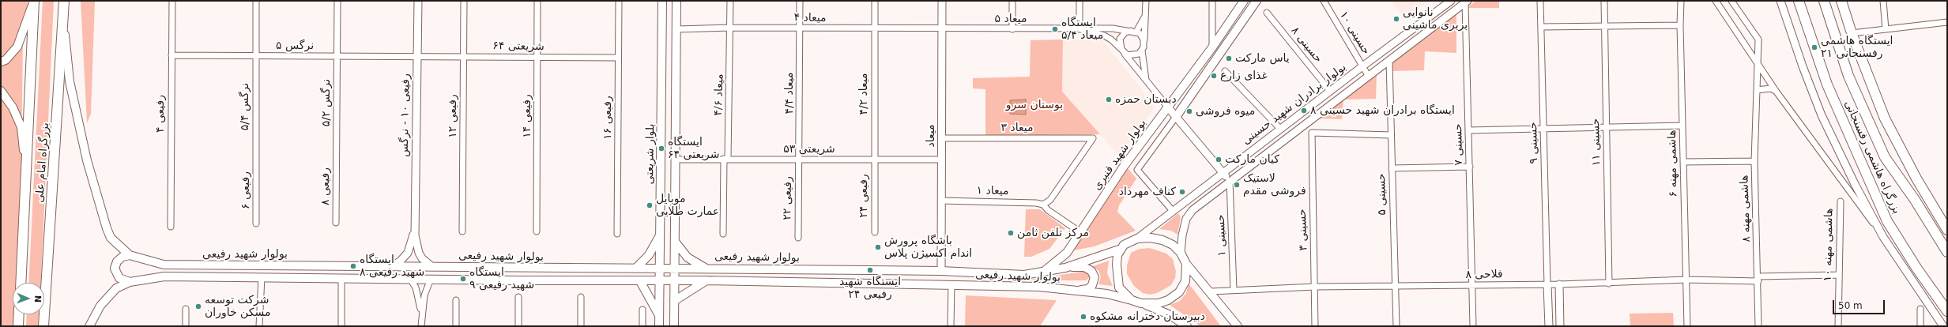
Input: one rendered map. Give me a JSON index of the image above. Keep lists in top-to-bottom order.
{
  "streets": {
    "highway": ["بزرگراه هاشمی رفسنجانی", "بزرگراه امام علی"],
    "main road": ["بلوار شریعتی", "بولوار شهید قنبری", "بولوار شهید رفیعی"],
    "street": [
      "میعاد ۴",
      "میعاد ۵",
      "حسینی ۱۰",
      "حسینی ۸",
      "نرگس ۵",
      "شریعتی ۶۴",
      "میعاد ۴/۴",
      "میعاد ۴/۲",
      "میعاد ۴/۶",
      "نرگس ۵/۲",
      "بولوار برادران شهید حسینی",
      "نرگس ۵/۴",
      "رفیعی ۴",
      "رفیعی ۱۰ - نرگس",
      "رفیعی ۱۲",
      "رفیعی ۱۴",
      "رفیعی ۱۶",
      "میعاد ۳",
      "میعاد",
      "حسینی ۱۱",
      "حسینی ۹",
      "حسینی ۷",
      "شریعتی ۵۳",
      "هاشمی مهنه ۶",
      "رفیعی ۸",
      "رفیعی ۶",
      "میعاد ۱",
      "حسینی ۵",
      "رفیعی ۲۴",
      "رفیعی ۲۲",
      "هاشمی مهنه ۸",
      "حسینی ۳",
      "حسینی ۱",
      "هاشمی مهنه ۱۰",
      "فلاحی ۸"
    ]
  },
  "crossings": [
    ["میعاد ۴", "میعاد ۵"],
    ["میعاد ۴", "میعاد ۴/۴"],
    ["میعاد ۴", "میعاد ۴/۲"],
    ["میعاد ۴", "میعاد ۴/۶"],
    ["میعاد ۴", "میعاد"],
    ["میعاد ۵", "میعاد"],
    ["حسینی ۱۰", "بولوار برادران شهید حسینی"],
    ["حسینی ۸", "بولوار برادران شهید حسینی"],
    ["نرگس ۵", "شریعتی ۶۴"],
    ["نرگس ۵", "نرگس ۵/۲"],
    ["نرگس ۵", "نرگس ۵/۴"],
    ["نرگس ۵", "رفیعی ۴"],
    ["نرگس ۵", "رفیعی ۱۰ - نرگس"],
    ["شریعتی ۶۴", "رفیعی ۱۰ - نرگس"],
    ["شریعتی ۶۴", "رفیعی ۱۲"],
    ["شریعتی ۶۴", "رفیعی ۱۴"],
    ["شریعتی ۶۴", "رفیعی ۱۶"],
    ["میعاد ۴/۴", "شریعتی ۵۳"],
    ["میعاد ۴/۴", "رفیعی ۲۲"],
    ["میعاد ۴/۲", "شریعتی ۵۳"],
    ["میعاد ۴/۲", "رفیعی ۲۴"],
    ["میعاد ۴/۶", "شریعتی ۵۳"],
    ["نرگس ۵/۲", "رفیعی ۸"],
    ["بولوار برادران شهید حسینی", "حسینی ۷"],
    ["بولوار برادران شهید حسینی", "بولوار شهید قنبری"],
    ["بولوار برادران شهید حسینی", "حسینی ۵"],
    ["بولوار برادران شهید حسینی", "حسینی ۱"],
    ["بولوار برادران شهید حسینی", "بولوار شهید رفیعی"],
    ["نرگس ۵/۴", "رفیعی ۶"],
    ["میعاد ۳", "میعاد"],
    ["میعاد ۳", "میعاد ۱"],
    ["میعاد", "شریعتی ۵۳"],
    ["میعاد", "میعاد ۱"],
    ["میعاد", "بولوار شهید رفیعی"],
    ["حسینی ۱۱", "فلاحی ۸"],
    ["حسینی ۹", "فلاحی ۸"],
    ["حسینی ۷", "فلاحی ۸"],
    ["شریعتی ۵۳", "رفیعی ۲۴"],
    ["شریعتی ۵۳", "رفیعی ۲۲"],
    ["بلوار شریعتی", "بولوار شهید رفیعی"],
    ["بولوار شهید قنبری", "بولوار شهید رفیعی"],
    ["بزرگراه امام علی", "بولوار شهید رفیعی"],
    ["هاشمی مهنه ۶", "فلاحی ۸"],
    ["حسینی ۵", "حسینی ۳"],
    ["حسینی ۵", "فلاحی ۸"],
    ["هاشمی مهنه ۸", "فلاحی ۸"],
    ["حسینی ۳", "فلاحی ۸"],
    ["حسینی ۱", "فلاحی ۸"],
    ["هاشمی مهنه ۱۰", "فلاحی ۸"]
  ],
  "parks": ["بوستان سرو"],
  "places": [
    "نانوایی بربری ماشینی",
    "ایستگاه میعاد ۵/۴",
    "ایستگاه هاشمی رفسنجانی ۲۱",
    "یاس مارکت",
    "غذای زارع",
    "دبستان حمزه",
    "ایستگاه برادران شهید حسینی ۸",
    "میوه فروشی",
    "ایستگاه شریعتی ۶۴",
    "کیان مارکت",
    "لاستیک فروشی مقدم",
    "کناف مهرداد",
    "موبایل عمارت طلایی",
    "مرکز تلفن ثامن",
    "باشگاه پرورش اندام اکسیژن پلاس",
    "ایستگاه شهید رفیعی ۸",
    "ایستگاه شهید رفیعی ۲۴",
    "ایستگاه شهید رفیعی ۹",
    "شرکت توسعه مسکن خاوران",
    "دبیرستان دخترانه مشکوه"
  ],
  "scale_bar": "50 m",
  "north": "right"
}
